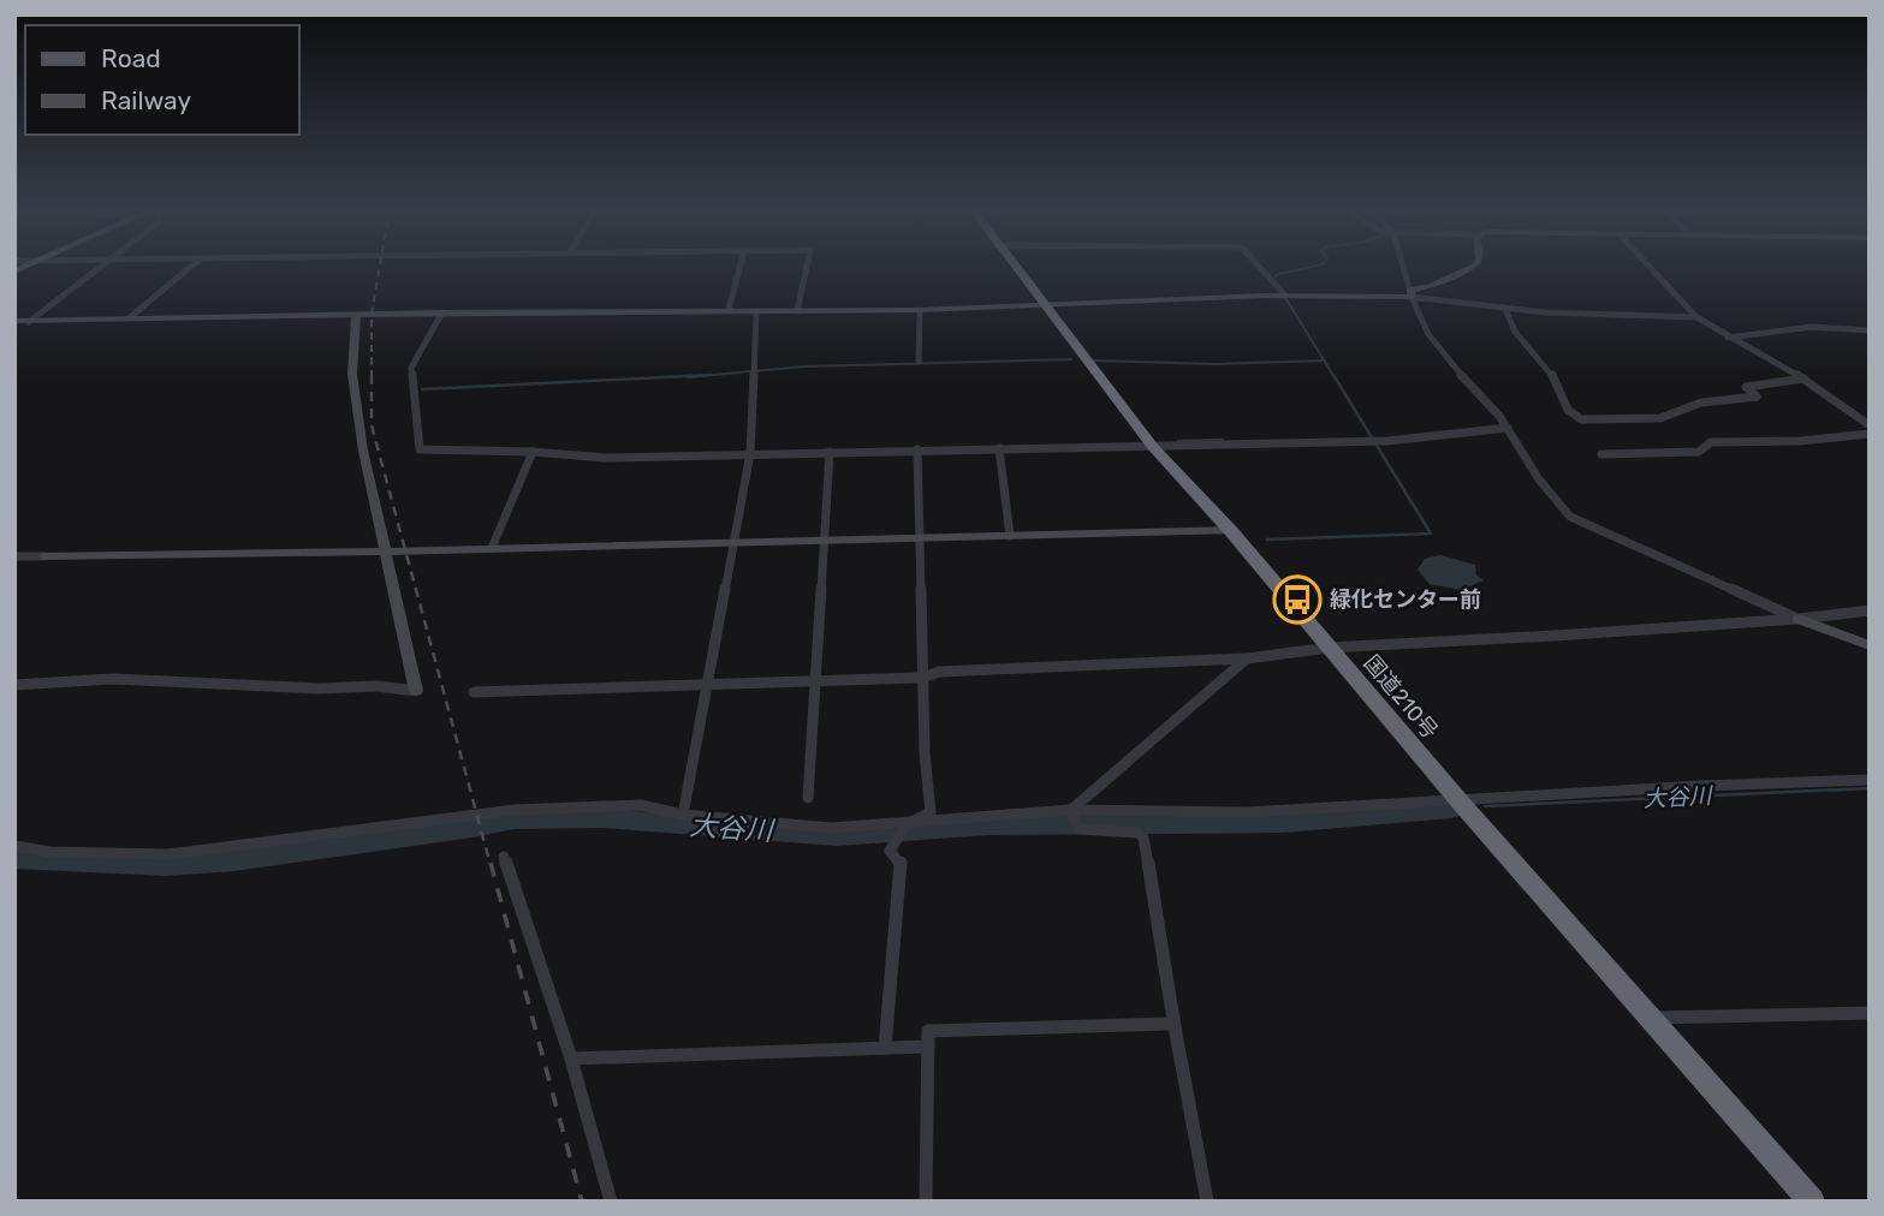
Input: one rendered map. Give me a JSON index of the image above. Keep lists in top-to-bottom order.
{
  "streets": {
    "highway": ["国道210号"]
  },
  "water": ["大谷川"],
  "places": {
    "bus stop": ["緑化センター前"]
  },
  "legend": ["Road", "Railway"]
}
